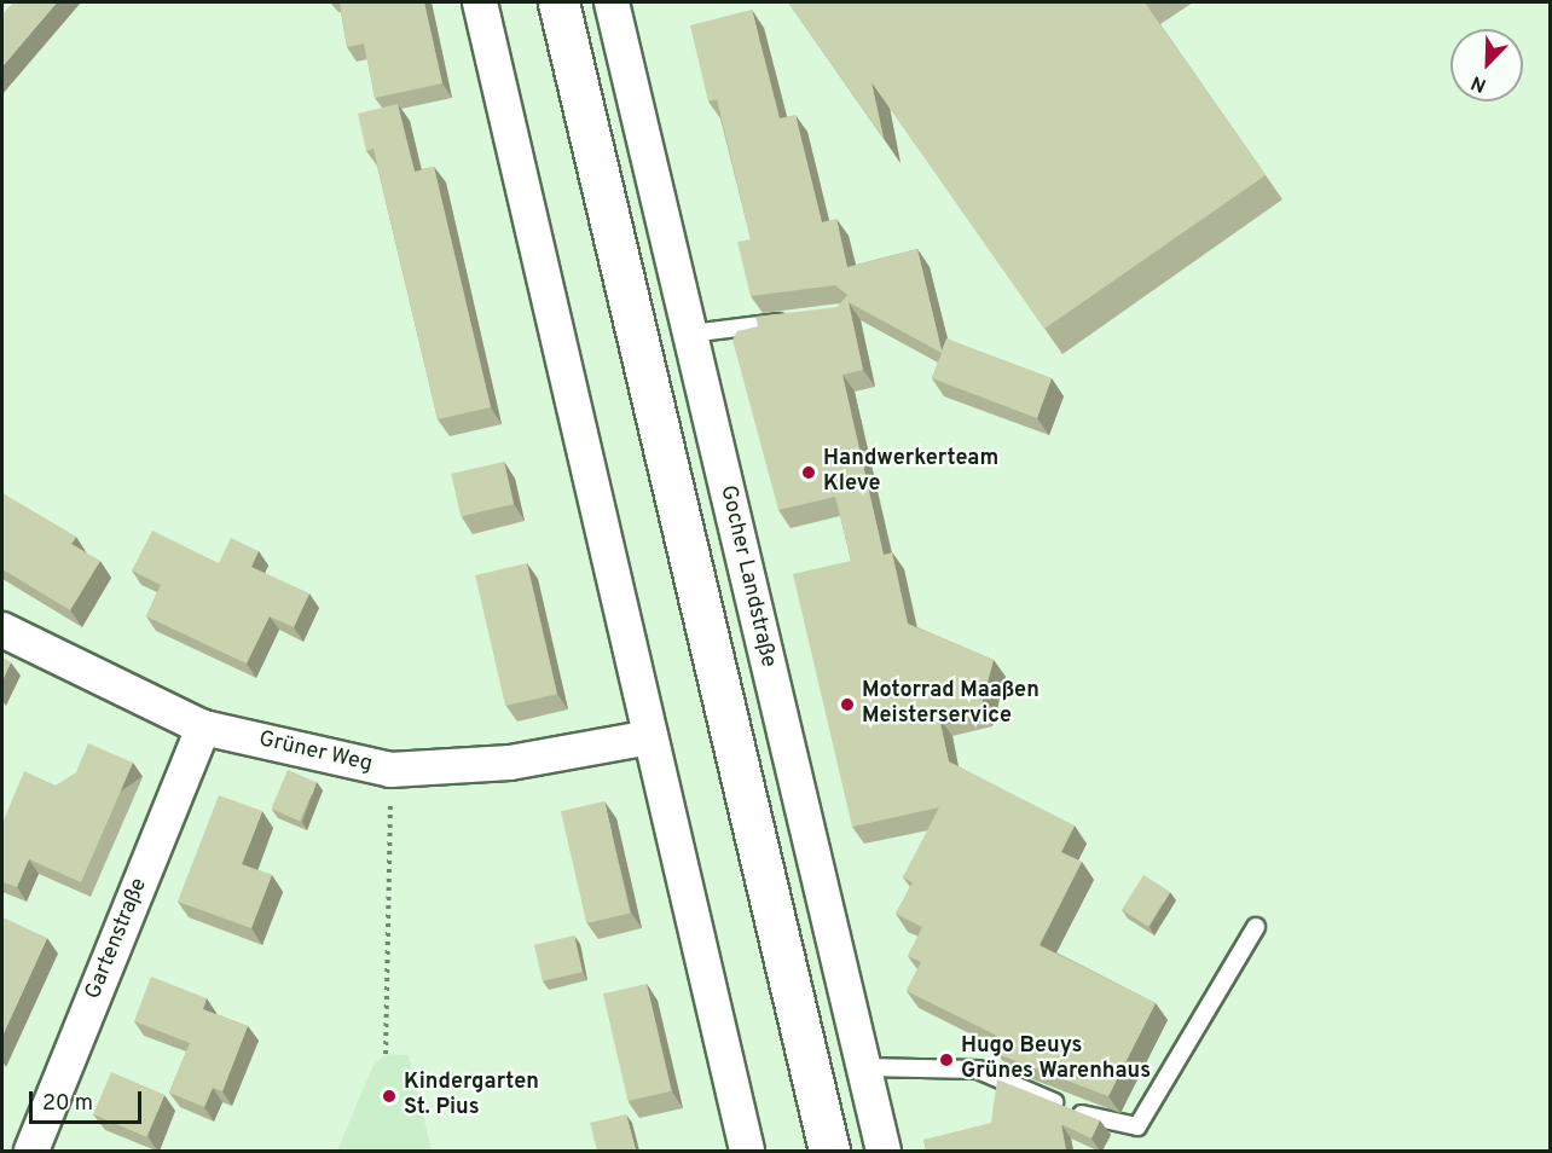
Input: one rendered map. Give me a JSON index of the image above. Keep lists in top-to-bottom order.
{
  "streets": {
    "street": ["Gocher Landstraße", "Grüner Weg", "Gartenstraße"]
  },
  "crossings": [
    ["Grüner Weg", "Gartenstraße"]
  ],
  "places": [
    "Handwerkerteam Kleve",
    "Motorrad Maaßen Meisterservice",
    "Hugo Beuys Grünes Warenhaus",
    "Kindergarten St. Pius"
  ],
  "scale_bar": "20 m",
  "north": "bottom left"
}
